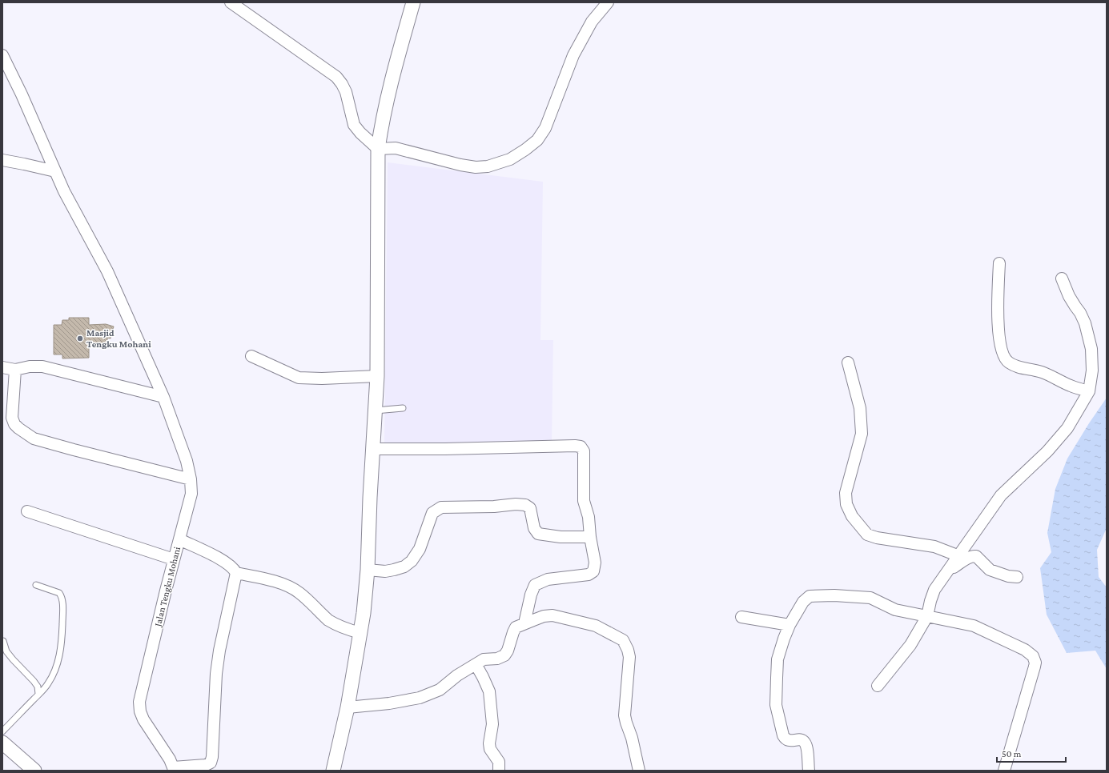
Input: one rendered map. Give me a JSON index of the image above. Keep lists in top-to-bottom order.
{
  "streets": {
    "street": ["Jalan Tengku Mohani"]
  },
  "places": ["Masjid Tengku Mohani"],
  "scale_bar": "50 m"
}
